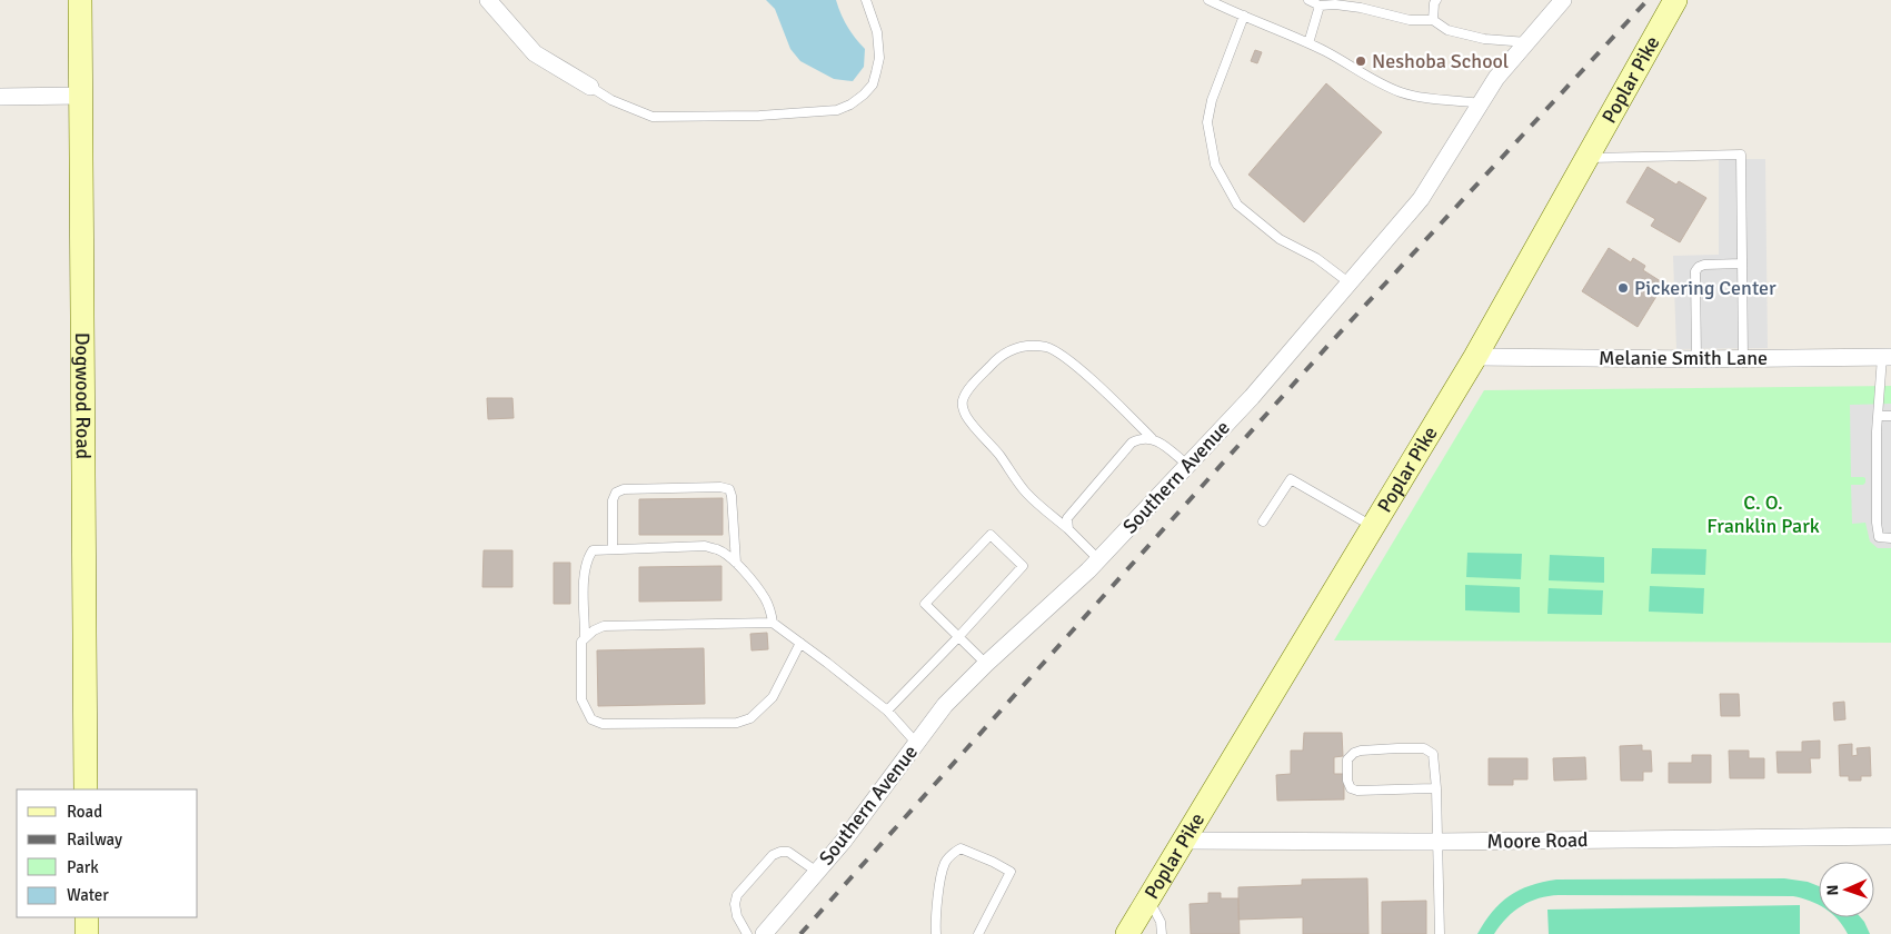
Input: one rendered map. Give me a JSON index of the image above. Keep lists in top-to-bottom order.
{
  "streets": {
    "main road": ["Poplar Pike", "Dogwood Road"],
    "street": ["Melanie Smith Lane", "Southern Avenue", "Moore Road"]
  },
  "crossings": [
    ["Poplar Pike", "Melanie Smith Lane"],
    ["Poplar Pike", "Moore Road"]
  ],
  "parks": ["C. O. Franklin Park"],
  "places": ["Neshoba School", "Pickering Center"],
  "legend": [
    "Road",
    "Railway",
    "Park",
    "Water"
  ],
  "north": "left"
}
